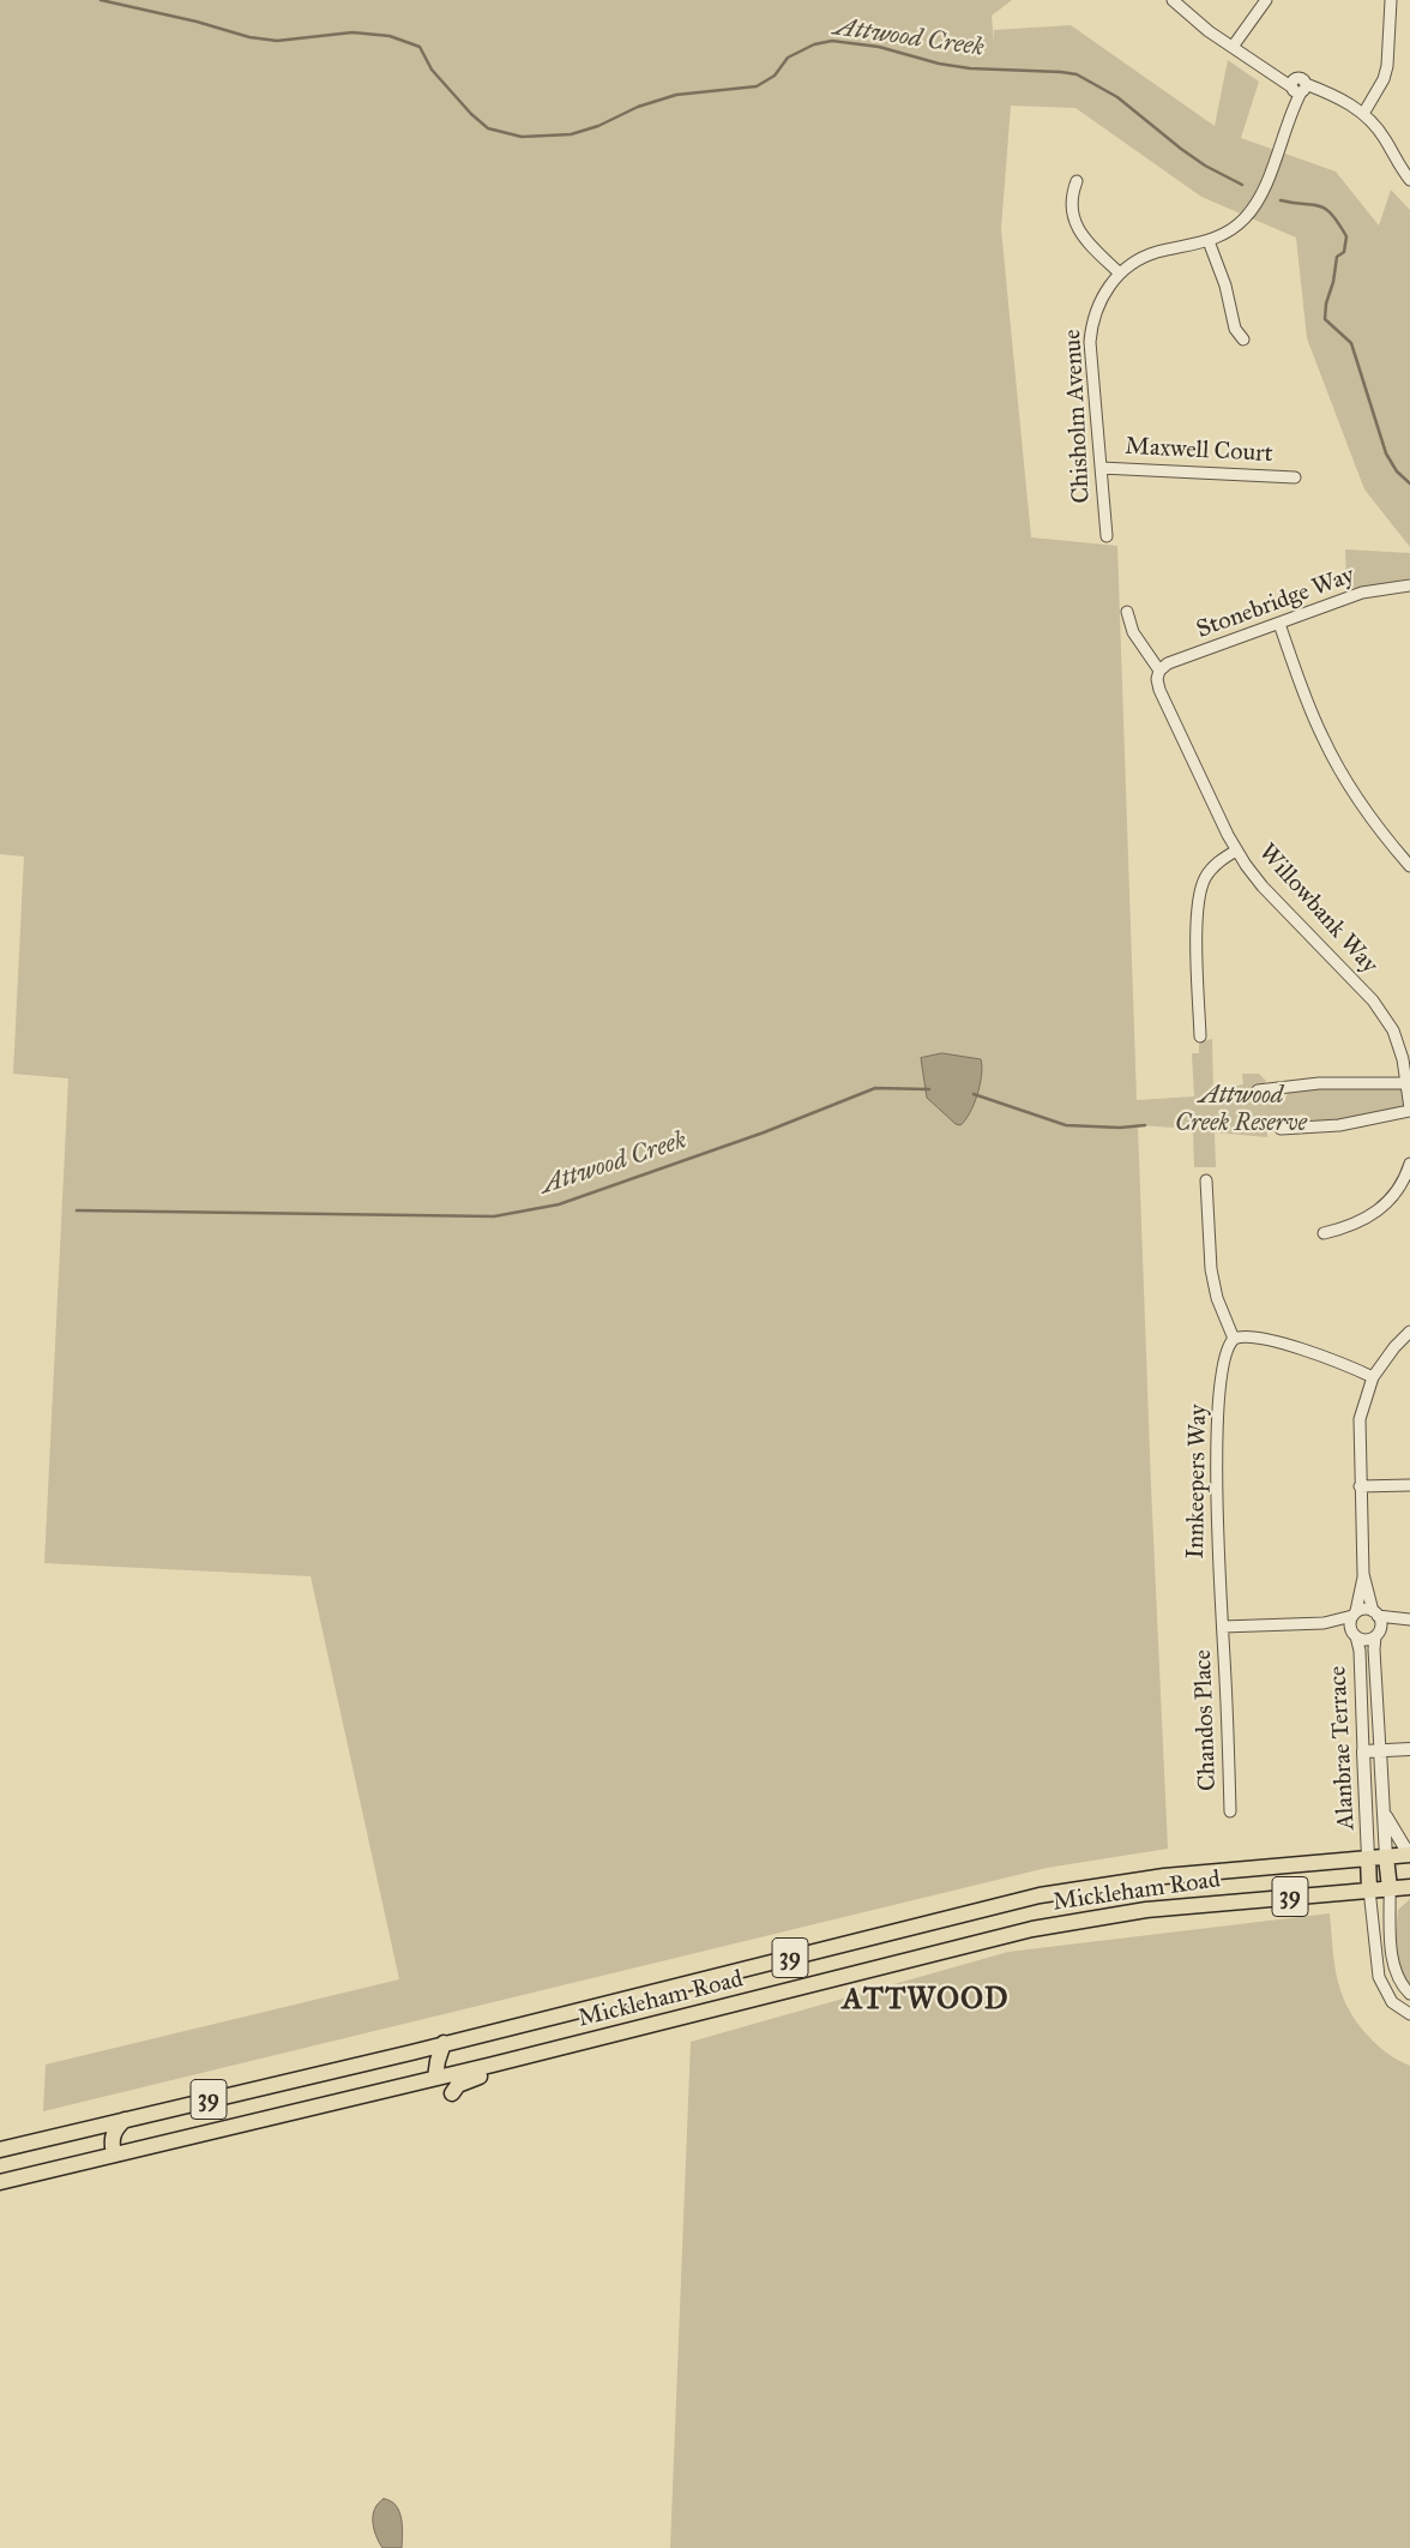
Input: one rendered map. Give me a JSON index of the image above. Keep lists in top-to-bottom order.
{
  "streets": {
    "main road": ["Mickleham Road", "39"],
    "street": [
      "Chisholm Avenue",
      "Maxwell Court",
      "Stonebridge Way",
      "Willowbank Way",
      "Innkeepers Way",
      "Chandos Place",
      "Alanbrae Terrace"
    ]
  },
  "crossings": [
    ["Chisholm Avenue", "Maxwell Court"],
    ["Stonebridge Way", "Willowbank Way"],
    ["Innkeepers Way", "Chandos Place"],
    ["Alanbrae Terrace", "Mickleham Road"]
  ],
  "districts": ["ATTWOOD"],
  "water": ["Attwood Creek"],
  "parks": ["Attwood Creek Reserve"]
}
